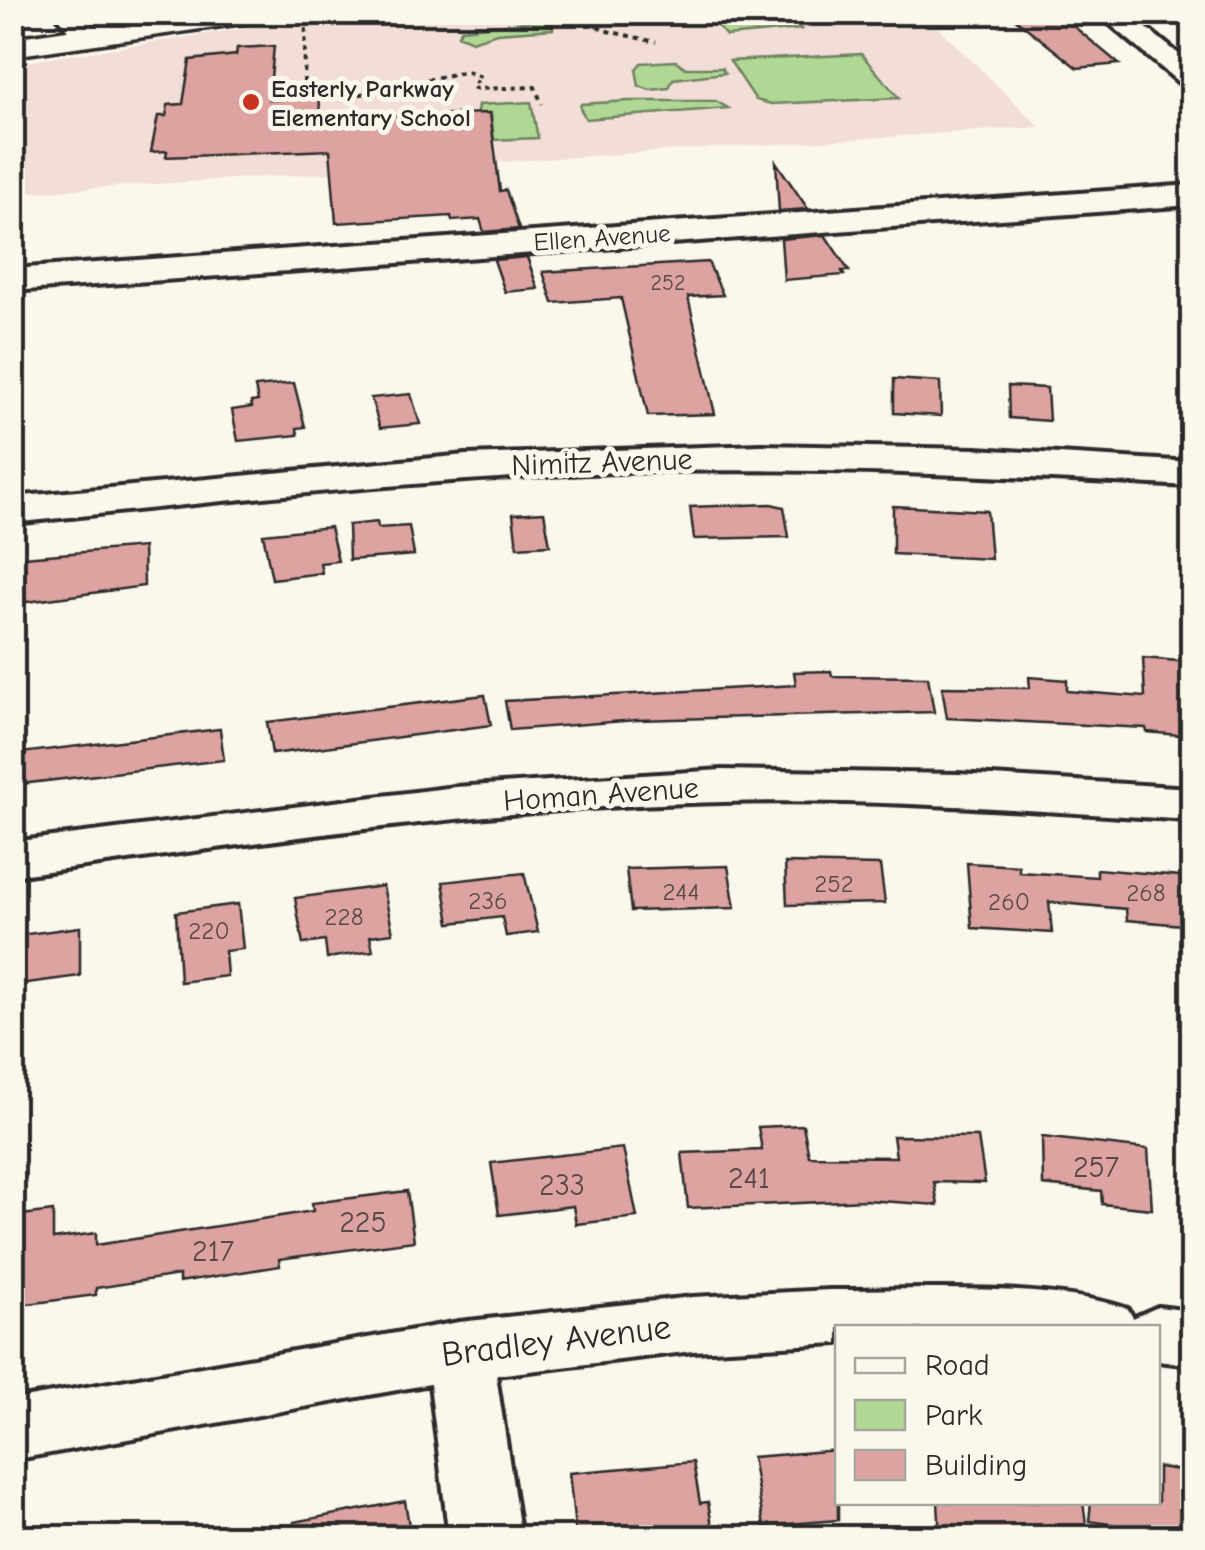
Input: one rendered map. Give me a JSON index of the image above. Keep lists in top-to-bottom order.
{
  "streets": {
    "street": [
      "Ellen Avenue",
      "Nimitz Avenue",
      "Homan Avenue",
      "Bradley Avenue"
    ]
  },
  "places": ["Easterly Parkway Elementary School"],
  "house_numbers": [
    "252",
    "252",
    "244",
    "268",
    "236",
    "260",
    "228",
    "220",
    "257",
    "241",
    "233",
    "225",
    "217"
  ],
  "legend": ["Road", "Park", "Building"]
}
